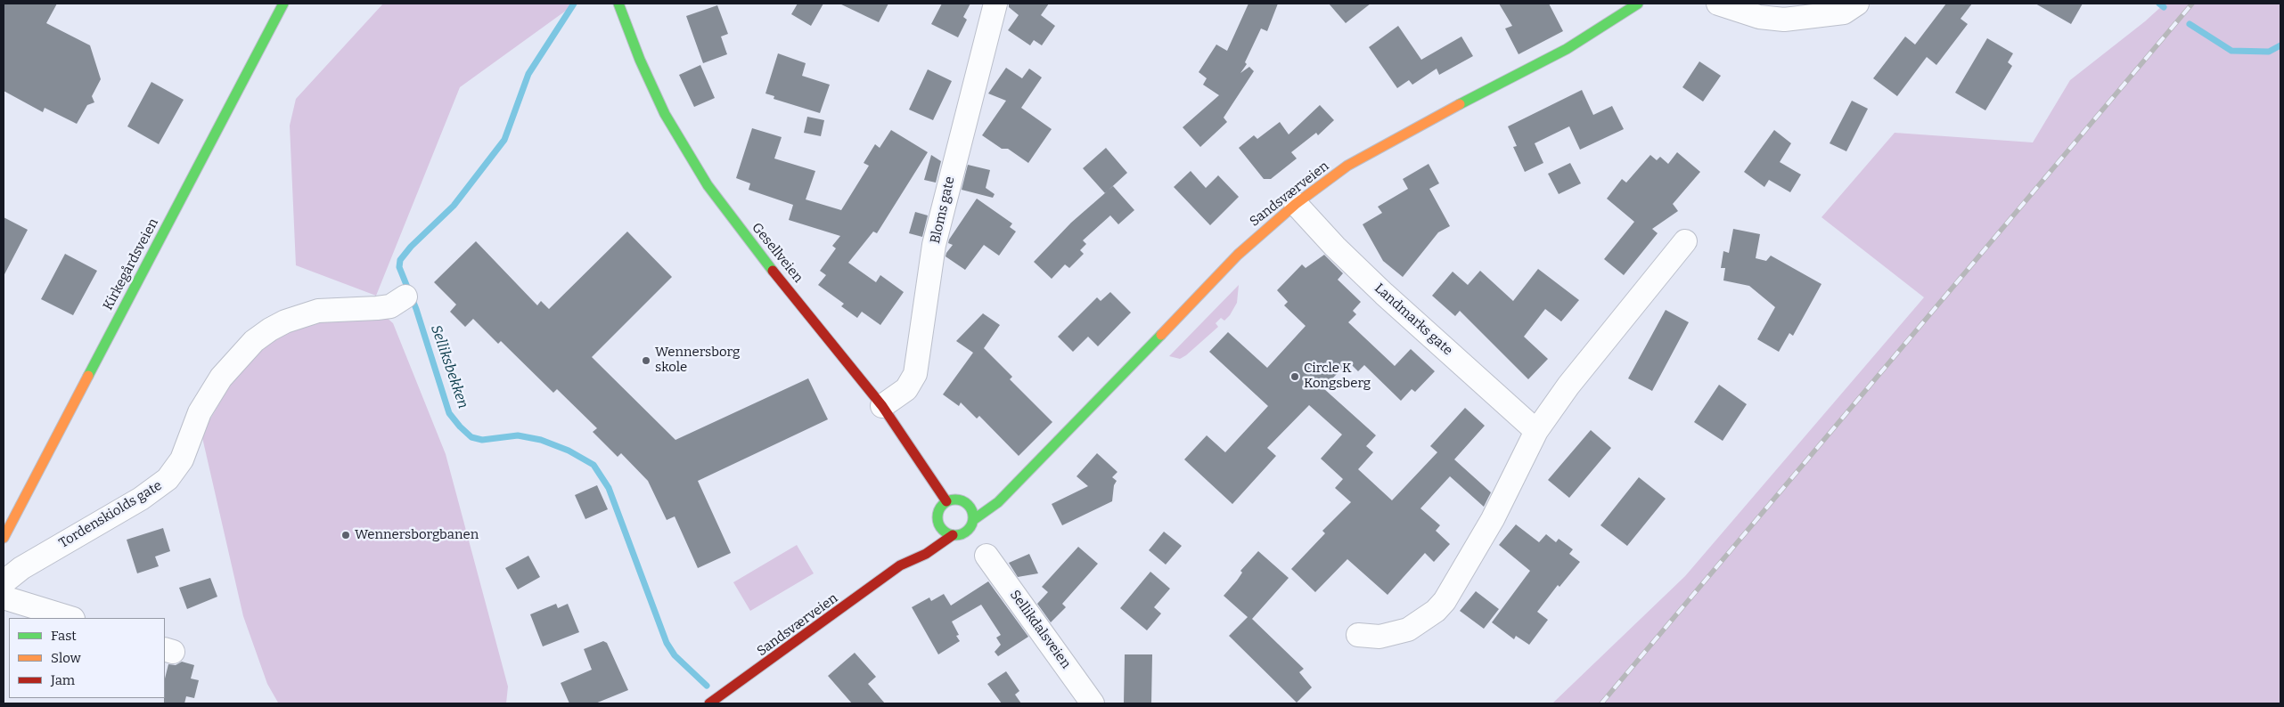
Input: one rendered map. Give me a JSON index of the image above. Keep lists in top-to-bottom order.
{
  "streets": {
    "street": [
      "Sandsværveien",
      "Bloms gate",
      "Gesellveien",
      "Kirkegårdsveien",
      "Landmarks gate",
      "Tordenskiolds gate",
      "Sellikdalsveien"
    ]
  },
  "crossings": [
    ["Sandsværveien", "Gesellveien"],
    ["Sandsværveien", "Landmarks gate"],
    ["Bloms gate", "Gesellveien"]
  ],
  "water": ["Selliksbekken"],
  "places": ["Wennersborg skole", "Circle K Kongsberg", "Wennersborgbanen"],
  "legend": ["Fast", "Slow", "Jam"]
}
